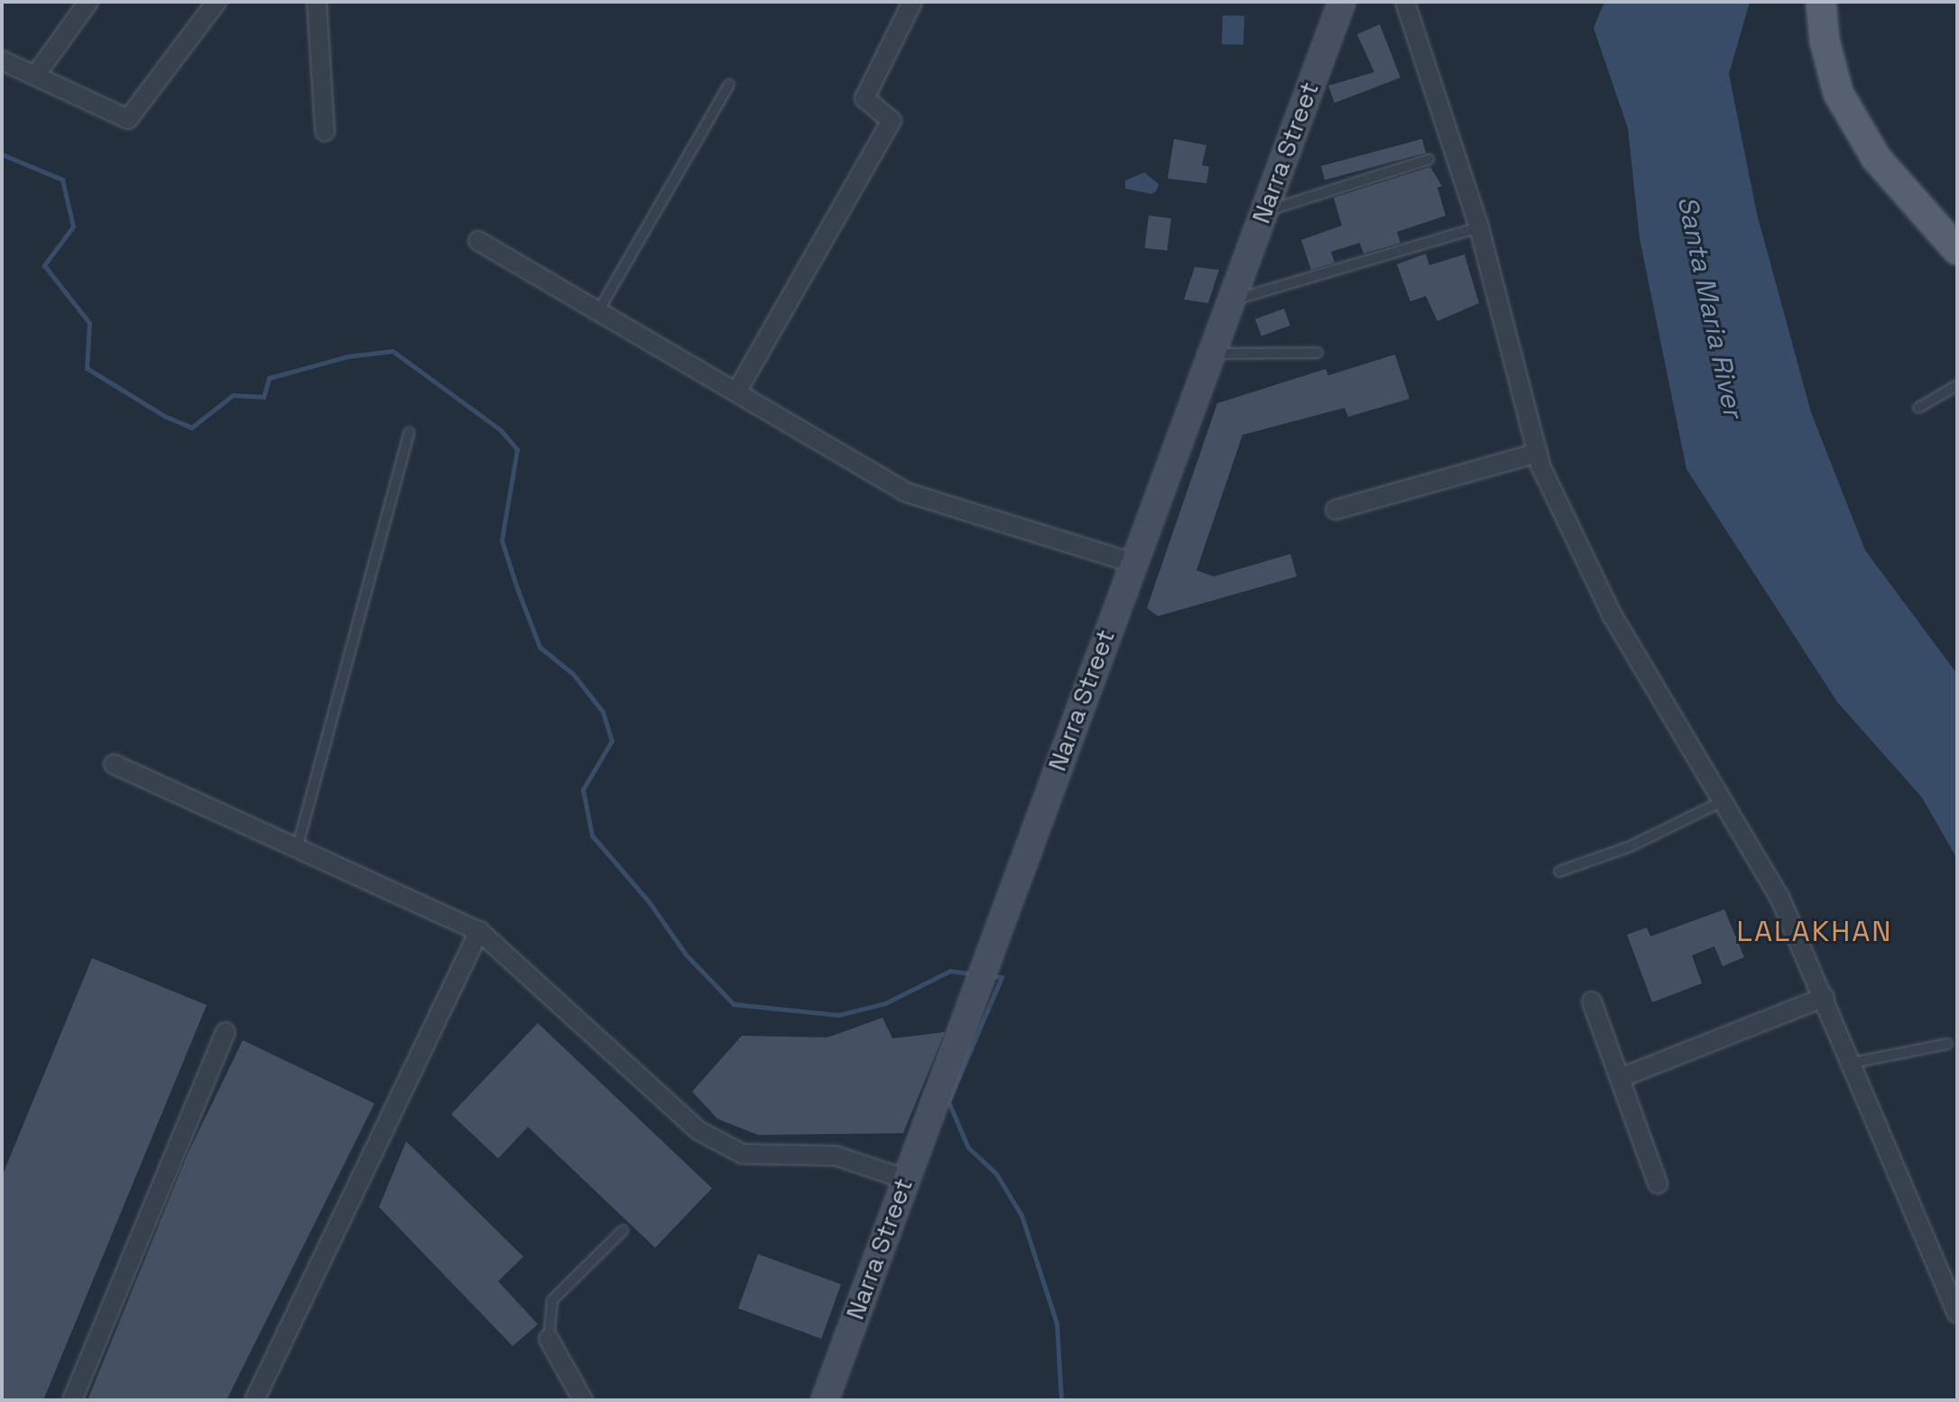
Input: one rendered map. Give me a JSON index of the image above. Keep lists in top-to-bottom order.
{
  "streets": {
    "main road": ["Narra Street"]
  },
  "districts": ["LALAKHAN"],
  "water": ["Santa Maria River"]
}
